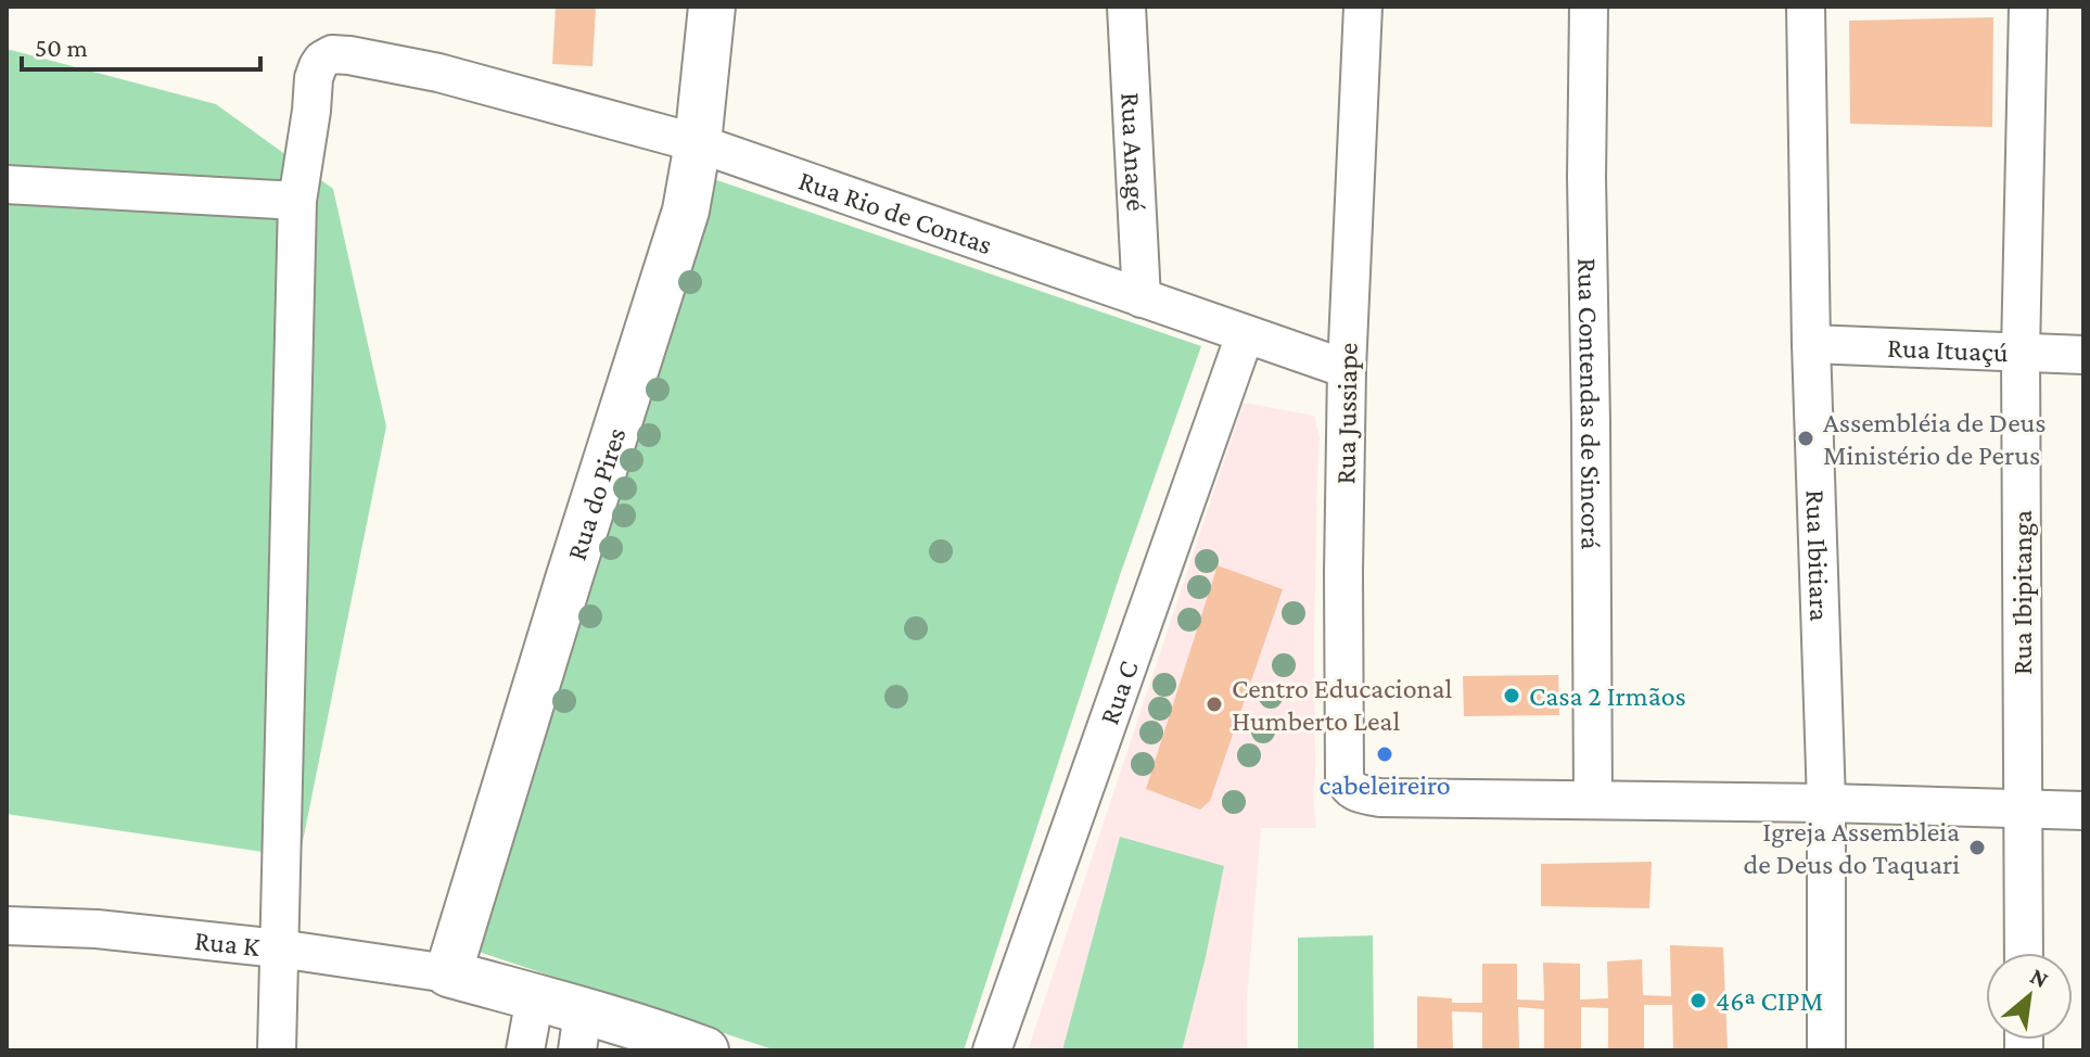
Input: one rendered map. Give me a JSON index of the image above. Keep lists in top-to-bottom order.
{
  "streets": {
    "street": [
      "Rua Anagé",
      "Rua Rio de Contas",
      "Rua Ituaçú",
      "Rua Contendas de Sincorá",
      "Rua Jussiape",
      "Rua do Pires",
      "Rua Ibitiara",
      "Rua Ibipitanga",
      "Rua C",
      "Rua K"
    ]
  },
  "crossings": [
    ["Rua Anagé", "Rua Rio de Contas"],
    ["Rua Rio de Contas", "Rua Jussiape"],
    ["Rua Rio de Contas", "Rua do Pires"],
    ["Rua Rio de Contas", "Rua C"],
    ["Rua Ituaçú", "Rua Ibitiara"],
    ["Rua Ituaçú", "Rua Ibipitanga"],
    ["Rua Contendas de Sincorá", "Rua Jussiape"],
    ["Rua do Pires", "Rua K"]
  ],
  "places": [
    "Assembléia de Deus Ministério de Perus",
    "Casa 2 Irmãos",
    "Centro Educacional Humberto Leal",
    "cabeleireiro",
    "Igreja Assembleia de Deus do Taquari",
    "46ª CIPM"
  ],
  "scale_bar": "50 m",
  "north": "top right"
}
